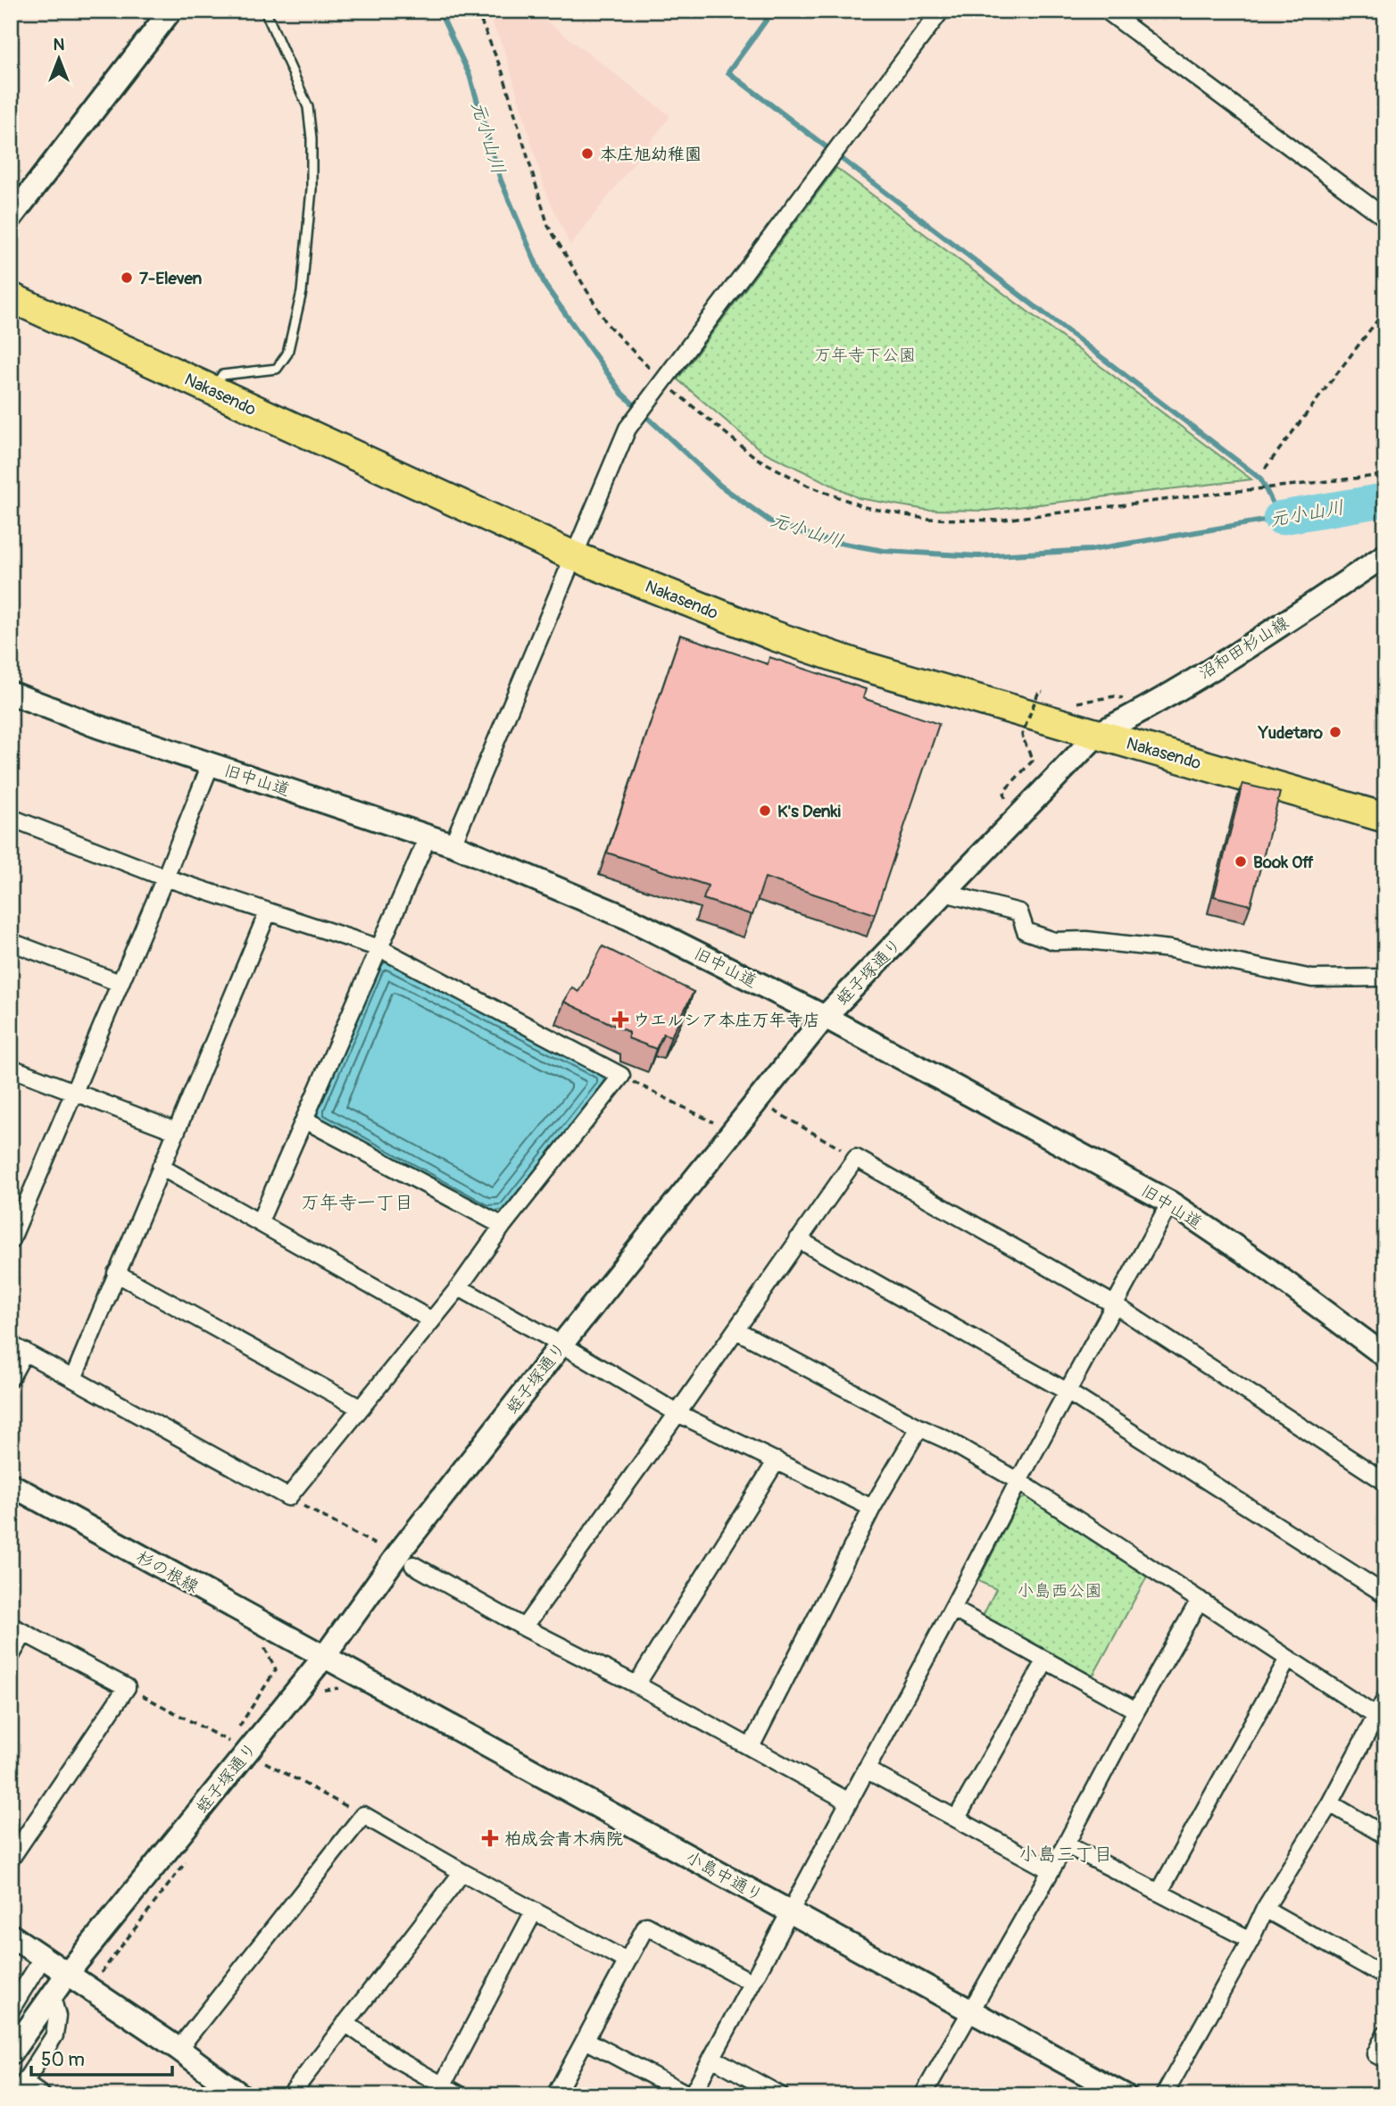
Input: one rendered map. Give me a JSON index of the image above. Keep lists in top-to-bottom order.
{
  "streets": {
    "highway": ["Nakasendo"],
    "street": [
      "沼和田杉山線",
      "旧中山道",
      "蛭子塚通り",
      "杉の根線",
      "小島中通り"
    ]
  },
  "crossings": [
    ["Nakasendo", "沼和田杉山線"],
    ["Nakasendo", "蛭子塚通り"],
    ["沼和田杉山線", "蛭子塚通り"],
    ["旧中山道", "蛭子塚通り"],
    ["蛭子塚通り", "杉の根線"],
    ["蛭子塚通り", "小島中通り"],
    ["杉の根線", "小島中通り"]
  ],
  "districts": ["万年寺一丁目", "小島三丁目"],
  "water": ["元小山川"],
  "parks": ["万年寺下公園", "小島西公園"],
  "places": {
    "other": [
      "本庄旭幼稚園",
      "7-Eleven",
      "Yudetaro",
      "K's Denki",
      "Book Off"
    ],
    "health": ["ウエルシア本庄万年寺店", "柏成会青木病院"]
  },
  "scale_bar": "50 m",
  "north": "top"
}
